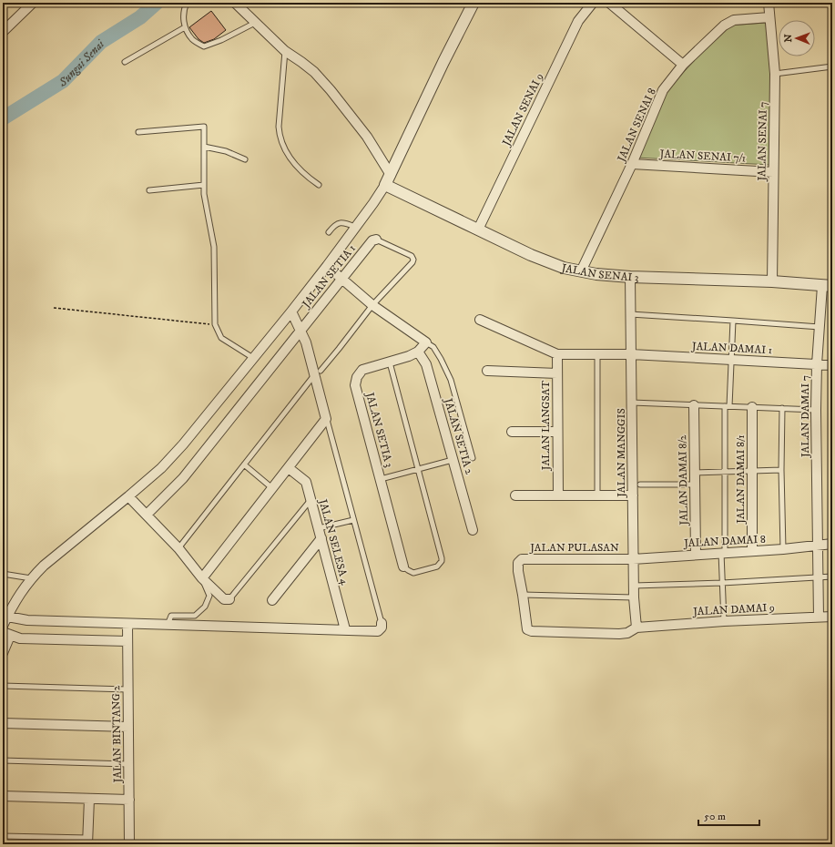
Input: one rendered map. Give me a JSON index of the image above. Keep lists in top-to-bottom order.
{
  "streets": {
    "street": [
      "JALAN SENAI 9",
      "JALAN SENAI 8",
      "JALAN SENAI 7",
      "JALAN SENAI 7/1",
      "JALAN SENAI 3",
      "JALAN SETIA 1",
      "JALAN DAMAI 1",
      "JALAN DAMAI 7",
      "JALAN LANGSAT",
      "JALAN SETIA 3",
      "JALAN SETIA 2",
      "JALAN MANGGIS",
      "JALAN DAMAI 8/1",
      "JALAN DAMAI 8/2",
      "JALAN DAMAI 8",
      "JALAN SELESA 4",
      "JALAN PULASAN",
      "JALAN DAMAI 9",
      "JALAN BINTANG 2"
    ]
  },
  "crossings": [
    ["JALAN SENAI 9", "JALAN SENAI 3"],
    ["JALAN SENAI 8", "JALAN SENAI 7"],
    ["JALAN SENAI 8", "JALAN SENAI 7/1"],
    ["JALAN SENAI 8", "JALAN SENAI 3"],
    ["JALAN SENAI 7", "JALAN SENAI 7/1"],
    ["JALAN SENAI 7", "JALAN SENAI 3"],
    ["JALAN SENAI 3", "JALAN DAMAI 7"],
    ["JALAN SENAI 3", "JALAN MANGGIS"],
    ["JALAN DAMAI 1", "JALAN DAMAI 7"],
    ["JALAN DAMAI 1", "JALAN LANGSAT"],
    ["JALAN DAMAI 1", "JALAN MANGGIS"],
    ["JALAN DAMAI 7", "JALAN DAMAI 8"],
    ["JALAN DAMAI 7", "JALAN DAMAI 9"],
    ["JALAN SETIA 3", "JALAN SETIA 2"],
    ["JALAN MANGGIS", "JALAN DAMAI 8"],
    ["JALAN MANGGIS", "JALAN PULASAN"],
    ["JALAN MANGGIS", "JALAN DAMAI 9"],
    ["JALAN DAMAI 8/1", "JALAN DAMAI 8"],
    ["JALAN DAMAI 8/2", "JALAN DAMAI 8"],
    ["JALAN DAMAI 8", "JALAN PULASAN"],
    ["JALAN PULASAN", "JALAN DAMAI 9"]
  ],
  "water": ["Sungai Senai"],
  "scale_bar": "50 m",
  "north": "left"
}
